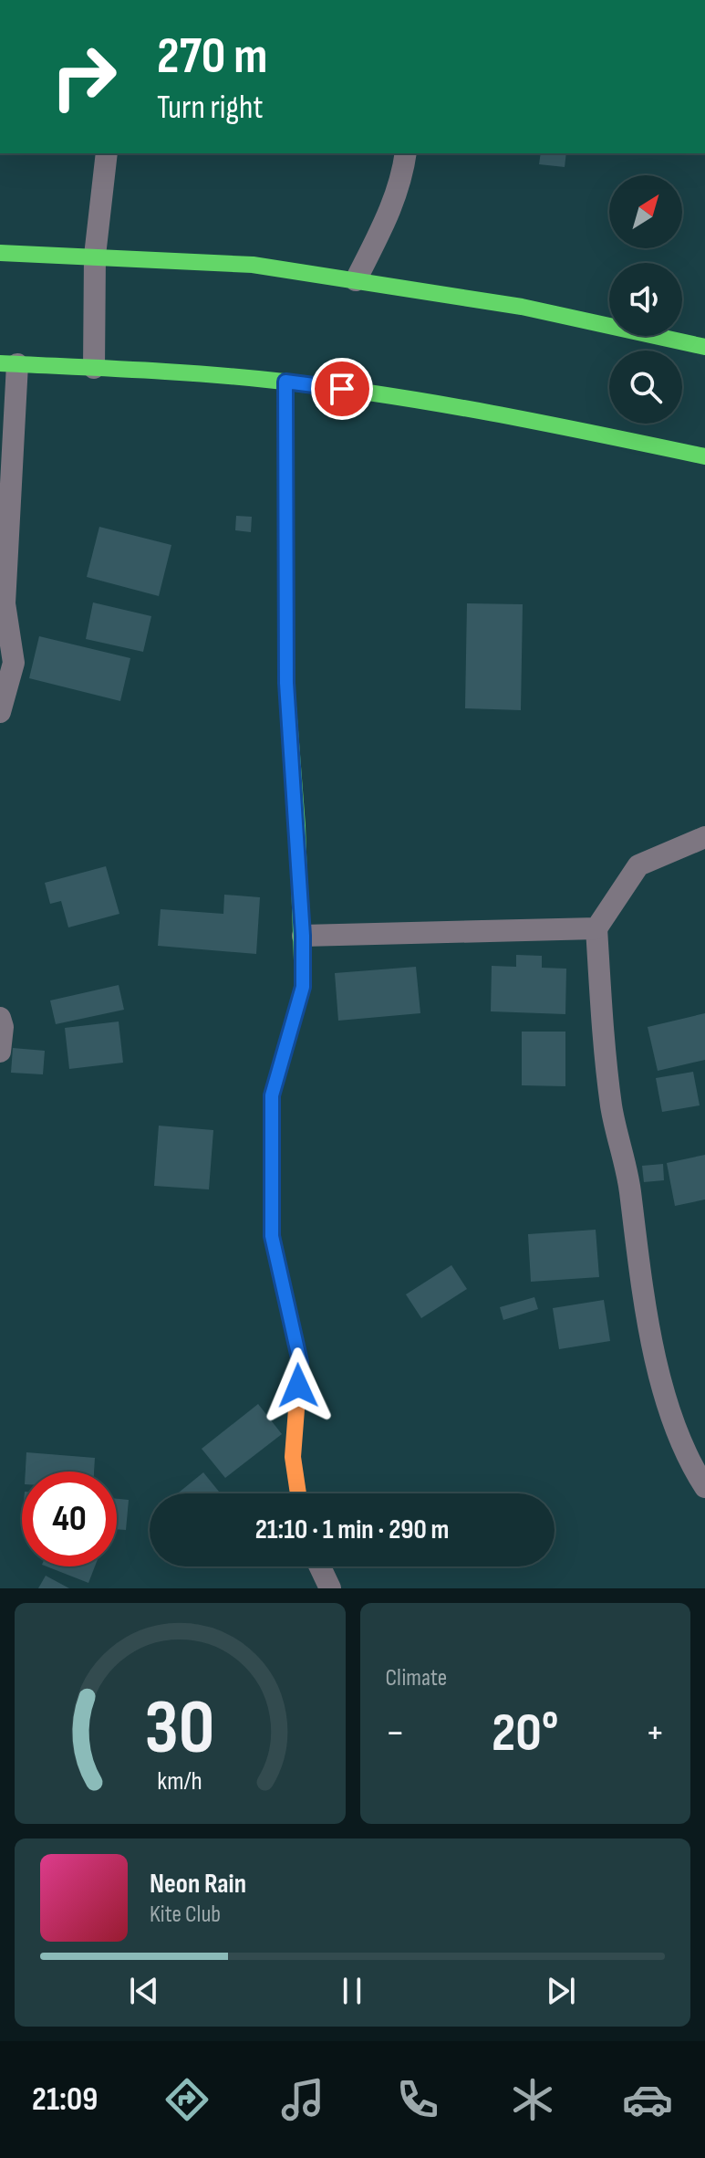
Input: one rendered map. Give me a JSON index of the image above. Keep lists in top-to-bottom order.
{
  "north": "top right",
  "page": {
    "turn": ["270 m", "Turn right"],
    "limit": "40",
    "trip": "21:10 · 1 min · 290 m",
    "tile": "Climate",
    "heat": ["−", "20°", "+"],
    "song": ["Neon Rain", "Kite Club"],
    "tabs": "21:09",
    "gauge": ["30", "km/h"]
  }
}
